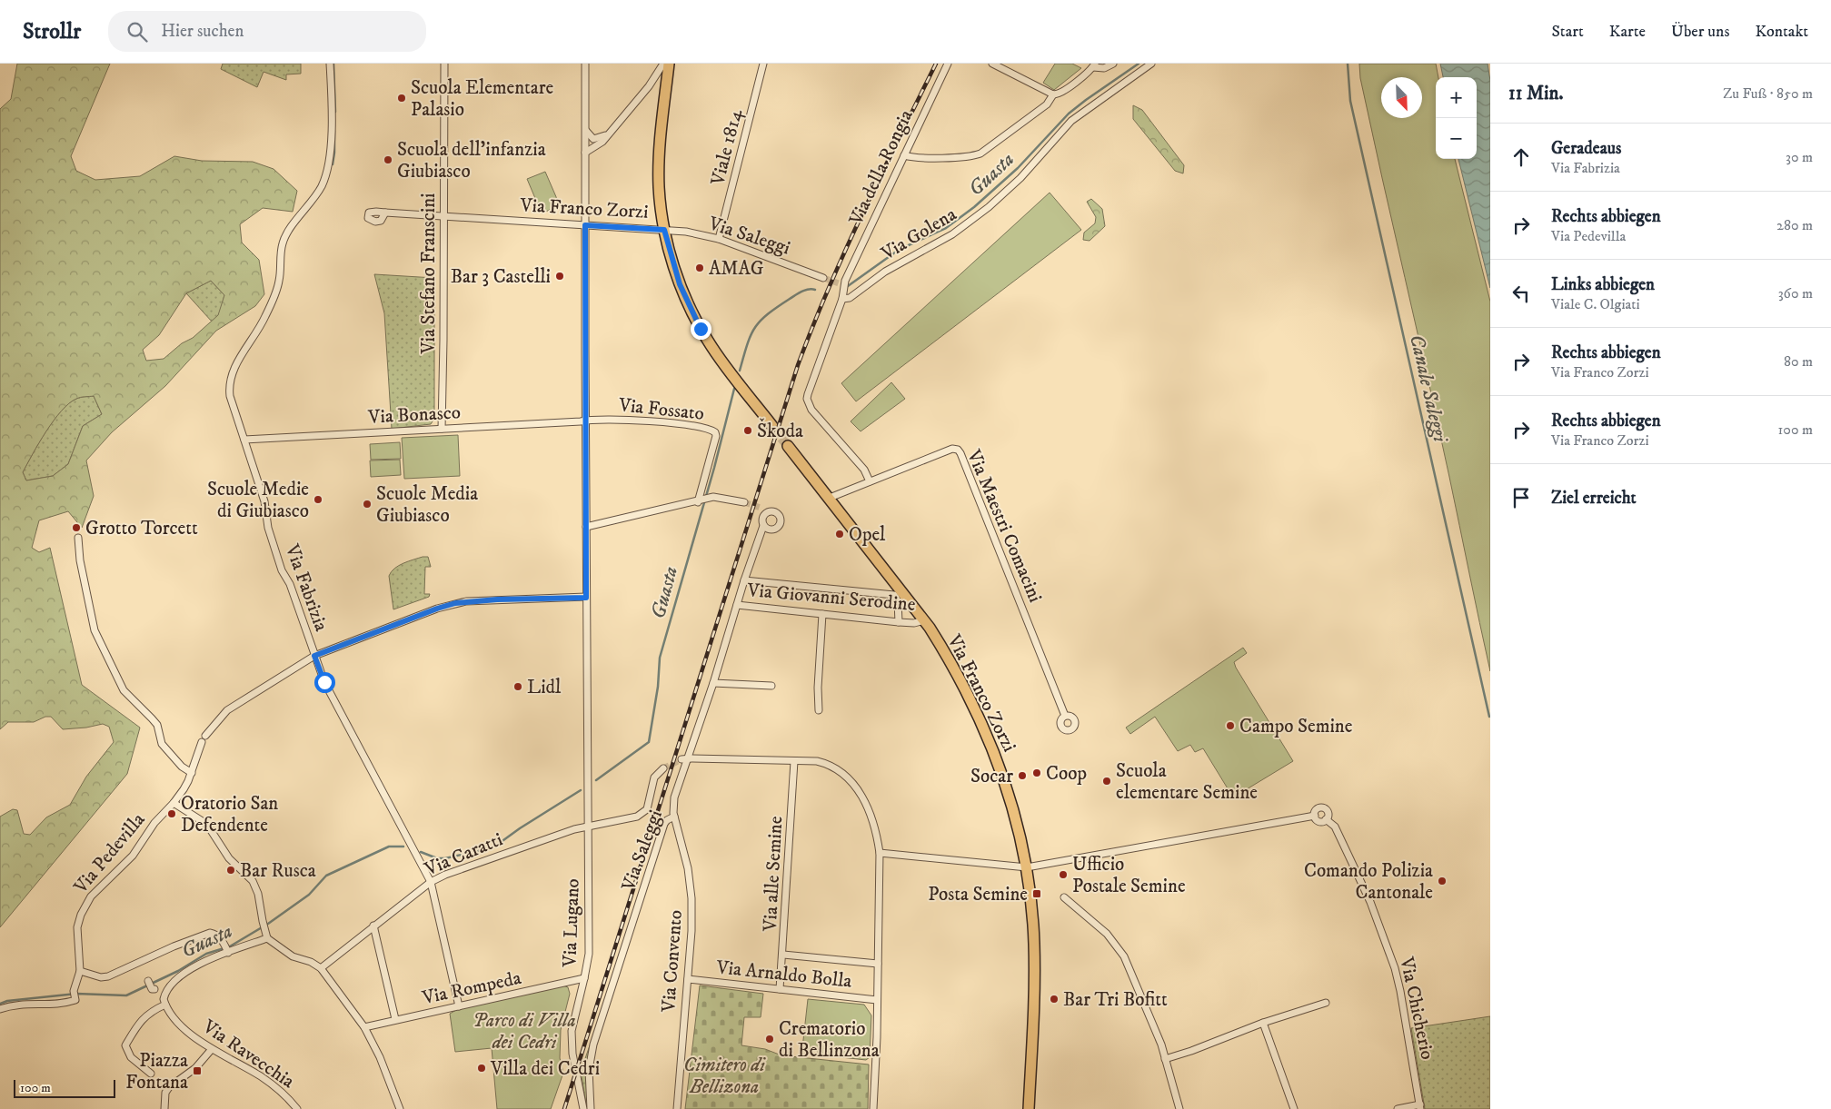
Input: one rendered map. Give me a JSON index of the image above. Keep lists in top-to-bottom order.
{
  "streets": {
    "main road": ["Via Franco Zorzi"],
    "street": [
      "Viale 1814",
      "Via della Rongia",
      "Via Golena",
      "Via Saleggi",
      "Via Stefano Franscini",
      "Via Fossato",
      "Via Bonasco",
      "Via Maestri Comacini",
      "Via Fabrizia",
      "Via Giovanni Serodine",
      "Via Pedevilla",
      "Via Caratti",
      "Via alle Semine",
      "Via Lugano",
      "Via Convento",
      "Via Arnaldo Bolla",
      "Via Rompeda",
      "Via Chicherio",
      "Via Ravecchia"
    ]
  },
  "crossings": [
    ["Viale 1814", "Via Saleggi"],
    ["Via della Rongia", "Via Golena"],
    ["Via Franco Zorzi", "Via Saleggi"],
    ["Via Franco Zorzi", "Via Stefano Franscini"],
    ["Via Franco Zorzi", "Via Maestri Comacini"],
    ["Via Franco Zorzi", "Via Giovanni Serodine"],
    ["Via Franco Zorzi", "Via Lugano"],
    ["Via Saleggi", "Via Giovanni Serodine"],
    ["Via Saleggi", "Via Convento"],
    ["Via Stefano Franscini", "Via Bonasco"],
    ["Via Fossato", "Via Bonasco"],
    ["Via Fossato", "Via Lugano"],
    ["Via Bonasco", "Via Fabrizia"],
    ["Via Bonasco", "Via Lugano"],
    ["Via Fabrizia", "Via Caratti"],
    ["Via Fabrizia", "Via Rompeda"],
    ["Via Caratti", "Via Lugano"],
    ["Via alle Semine", "Via Arnaldo Bolla"],
    ["Via Lugano", "Via Rompeda"],
    ["Via Convento", "Via Arnaldo Bolla"]
  ],
  "water": ["Guasta", "Canale Saleggi"],
  "parks": ["Parco di Villa dei Cedri", "Cimitero di Bellizona"],
  "places": {
    "other": [
      "Scuola Elementare Palasio",
      "Scuola dell'infanzia Giubiasco",
      "AMAG",
      "Bar 3 Castelli",
      "Škoda",
      "Scuole Medie di Giubiasco",
      "Scuole Media Giubiasco",
      "Grotto Torcett",
      "Opel",
      "Lidl",
      "Campo Semine",
      "Coop",
      "Socar",
      "Scuola elementare Semine",
      "Oratorio San Defendente",
      "Bar Rusca",
      "Ufficio Postale Semine",
      "Comando Polizia Cantonale",
      "Bar Tri Bofitt",
      "Crematorio di Bellinzona",
      "Villa dei Cedri"
    ],
    "transit": ["Posta Semine", "Piazza Fontana"]
  },
  "scale_bar": "100 m",
  "north": "bottom right",
  "page": {
    "header": "Strollr",
    "search": "Hier suchen",
    "nav": [
      "Start",
      "Karte",
      "Über uns",
      "Kontakt"
    ],
    "heading": ["11 Min.", "Zu Fuß · 850 m"],
    "map_buttons": ["+", "−"],
    "list": [
      ["Geradeaus", "Via Fabrizia", "30 m"],
      ["Rechts abbiegen", "Via Pedevilla", "280 m"],
      ["Links abbiegen", "Viale C. Olgiati", "360 m"],
      ["Rechts abbiegen", "Via Franco Zorzi", "80 m"],
      ["Rechts abbiegen", "Via Franco Zorzi", "100 m"],
      "Ziel erreicht"
    ],
    "scale": "100 m"
  }
}
